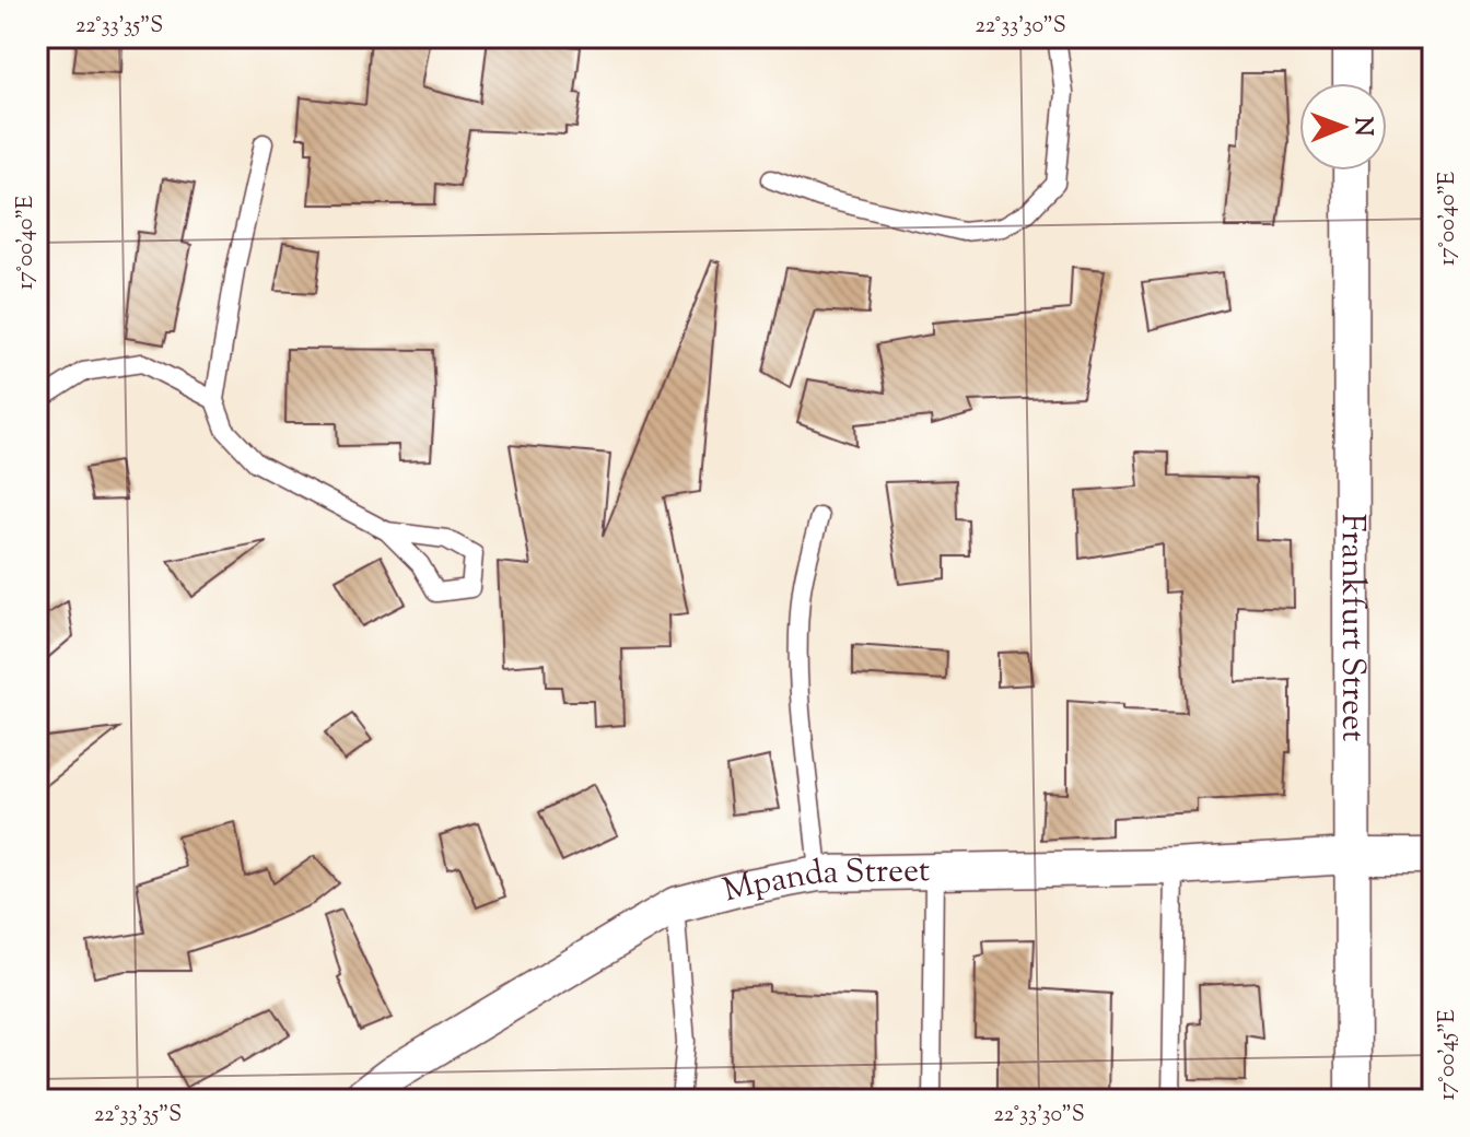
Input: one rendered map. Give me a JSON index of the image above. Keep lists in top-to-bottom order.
{
  "streets": {
    "street": ["Frankfurt Street", "Mpanda Street"]
  },
  "crossings": [
    ["Frankfurt Street", "Mpanda Street"]
  ],
  "north": "right",
  "coordinates": [
    "22°33'35\"S",
    "22°33'30\"S",
    "17°00'40\"E",
    "17°00'45\"E"
  ]
}
